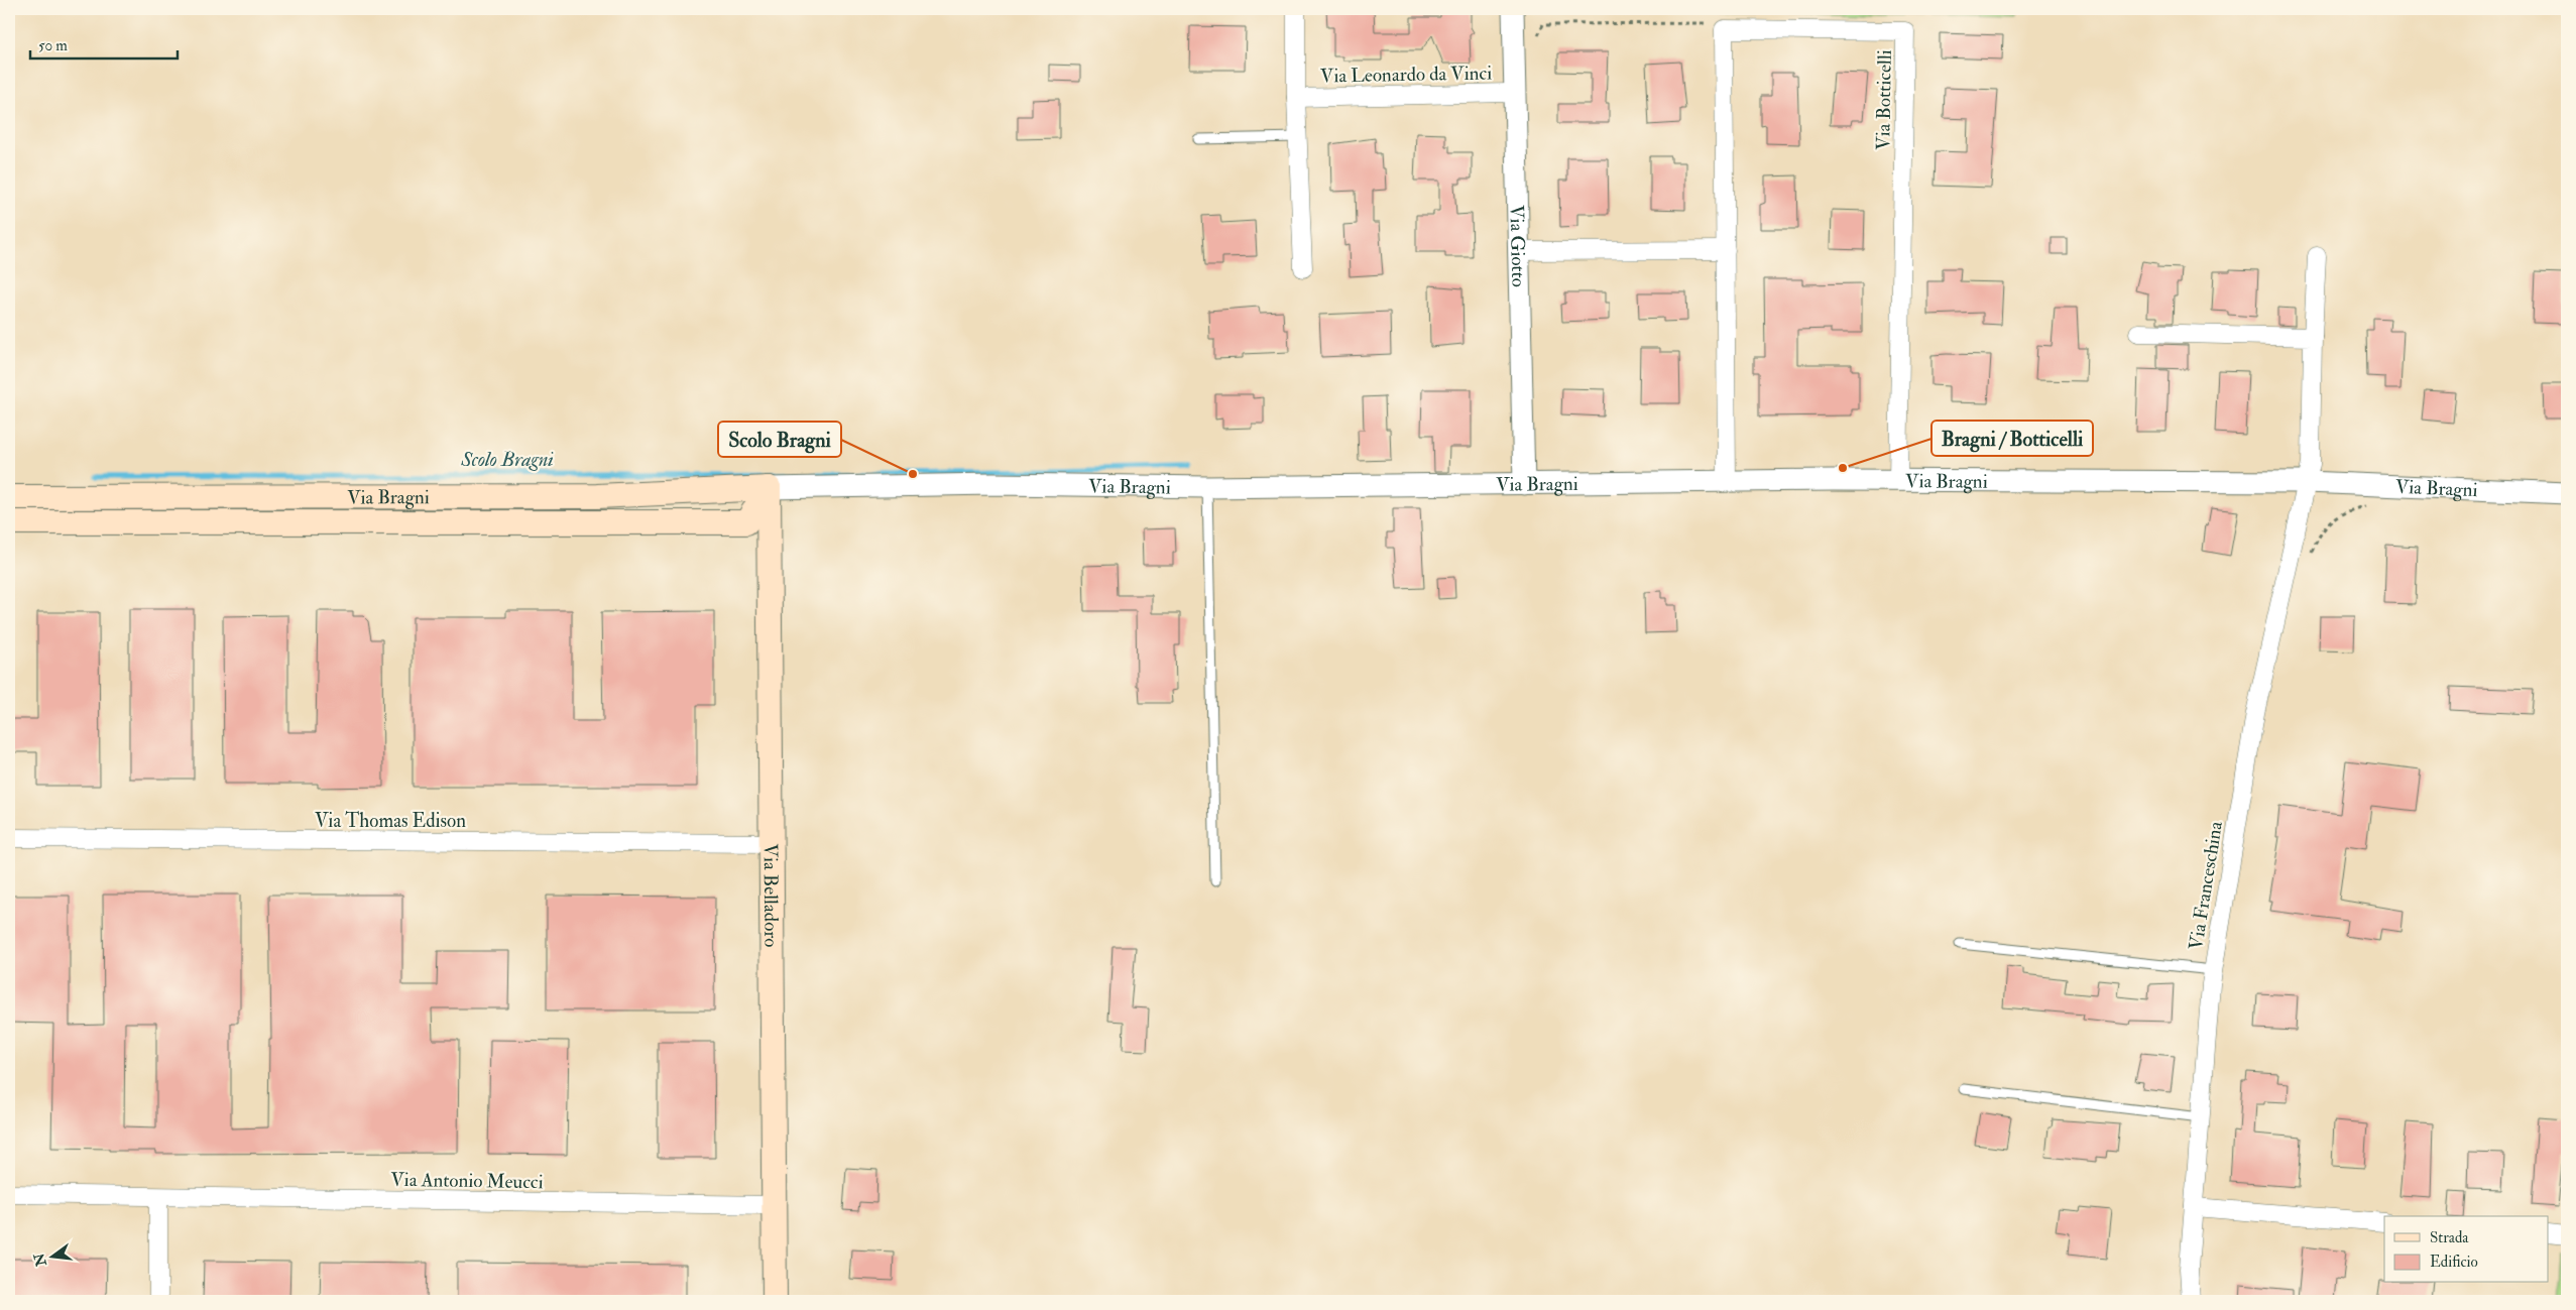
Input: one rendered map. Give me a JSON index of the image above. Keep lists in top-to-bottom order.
{
  "streets": {
    "main road": ["Via Bragni", "Via Belladoro"],
    "street": [
      "Via Leonardo da Vinci",
      "Via Botticelli",
      "Via Giotto",
      "Via Thomas Edison",
      "Via Franceschina",
      "Via Antonio Meucci"
    ]
  },
  "crossings": [
    ["Via Leonardo da Vinci", "Via Giotto"],
    ["Via Botticelli", "Via Bragni"],
    ["Via Giotto", "Via Bragni"],
    ["Via Bragni", "Via Franceschina"],
    ["Via Bragni", "Via Belladoro"],
    ["Via Thomas Edison", "Via Belladoro"],
    ["Via Belladoro", "Via Antonio Meucci"]
  ],
  "water": ["Scolo Bragni"],
  "places": ["Bragni / Botticelli", "Scolo Bragni"],
  "legend": ["Strada", "Edificio"],
  "scale_bar": "50 m",
  "north": "left"
}
